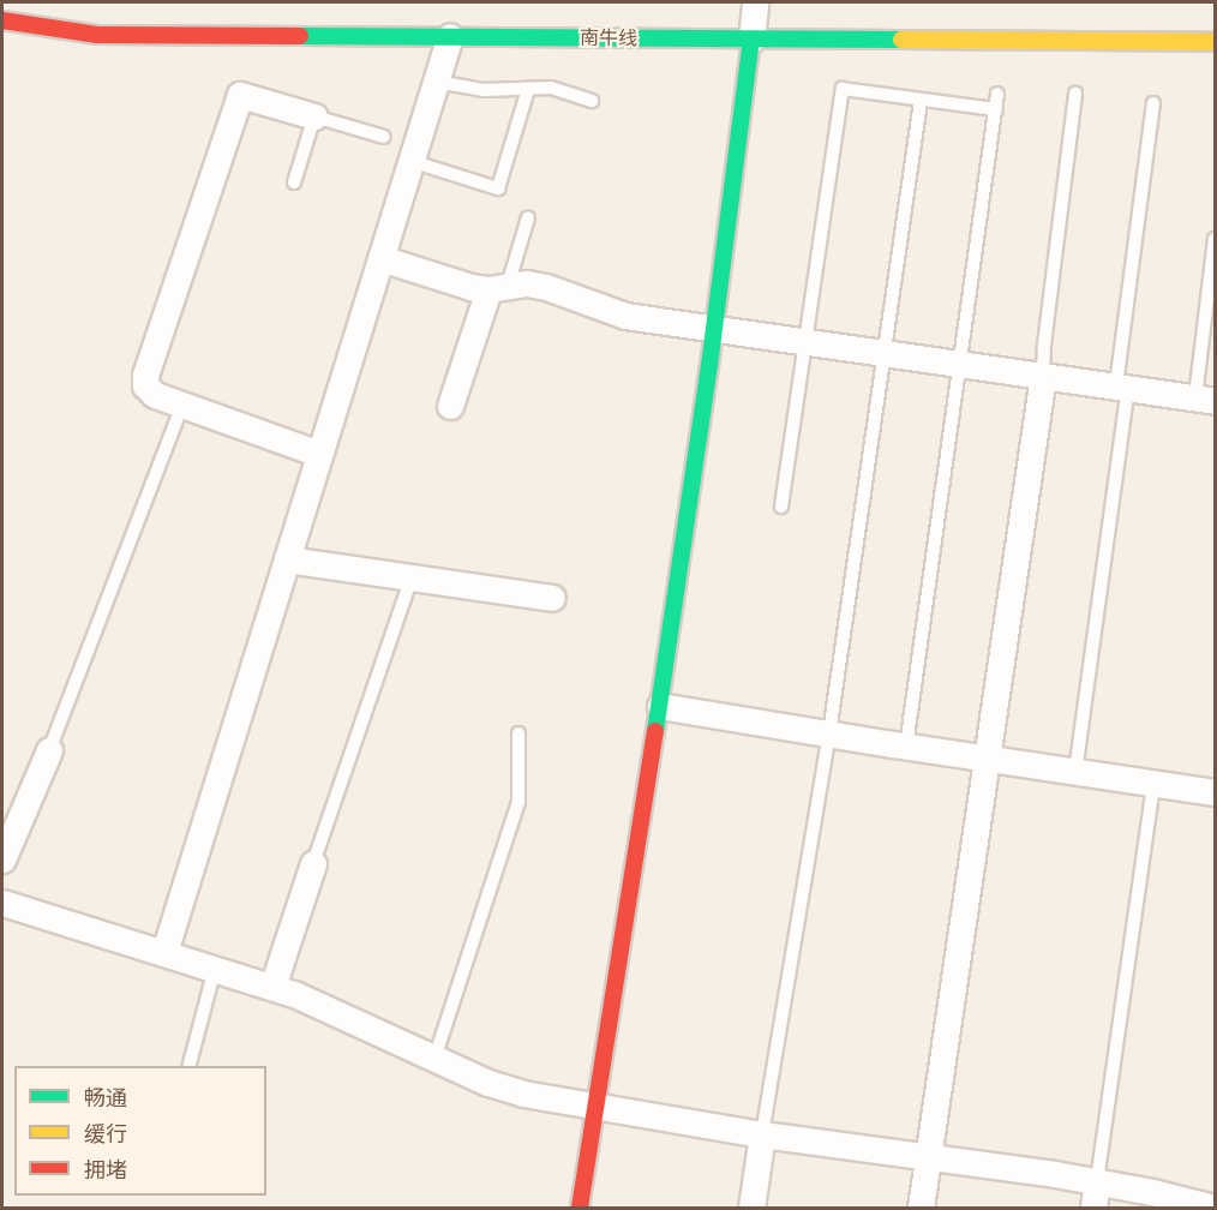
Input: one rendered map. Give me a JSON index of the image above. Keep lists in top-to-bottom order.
{
  "streets": {
    "main road": ["南牛线"]
  },
  "legend": ["畅通", "缓行", "拥堵"]
}
